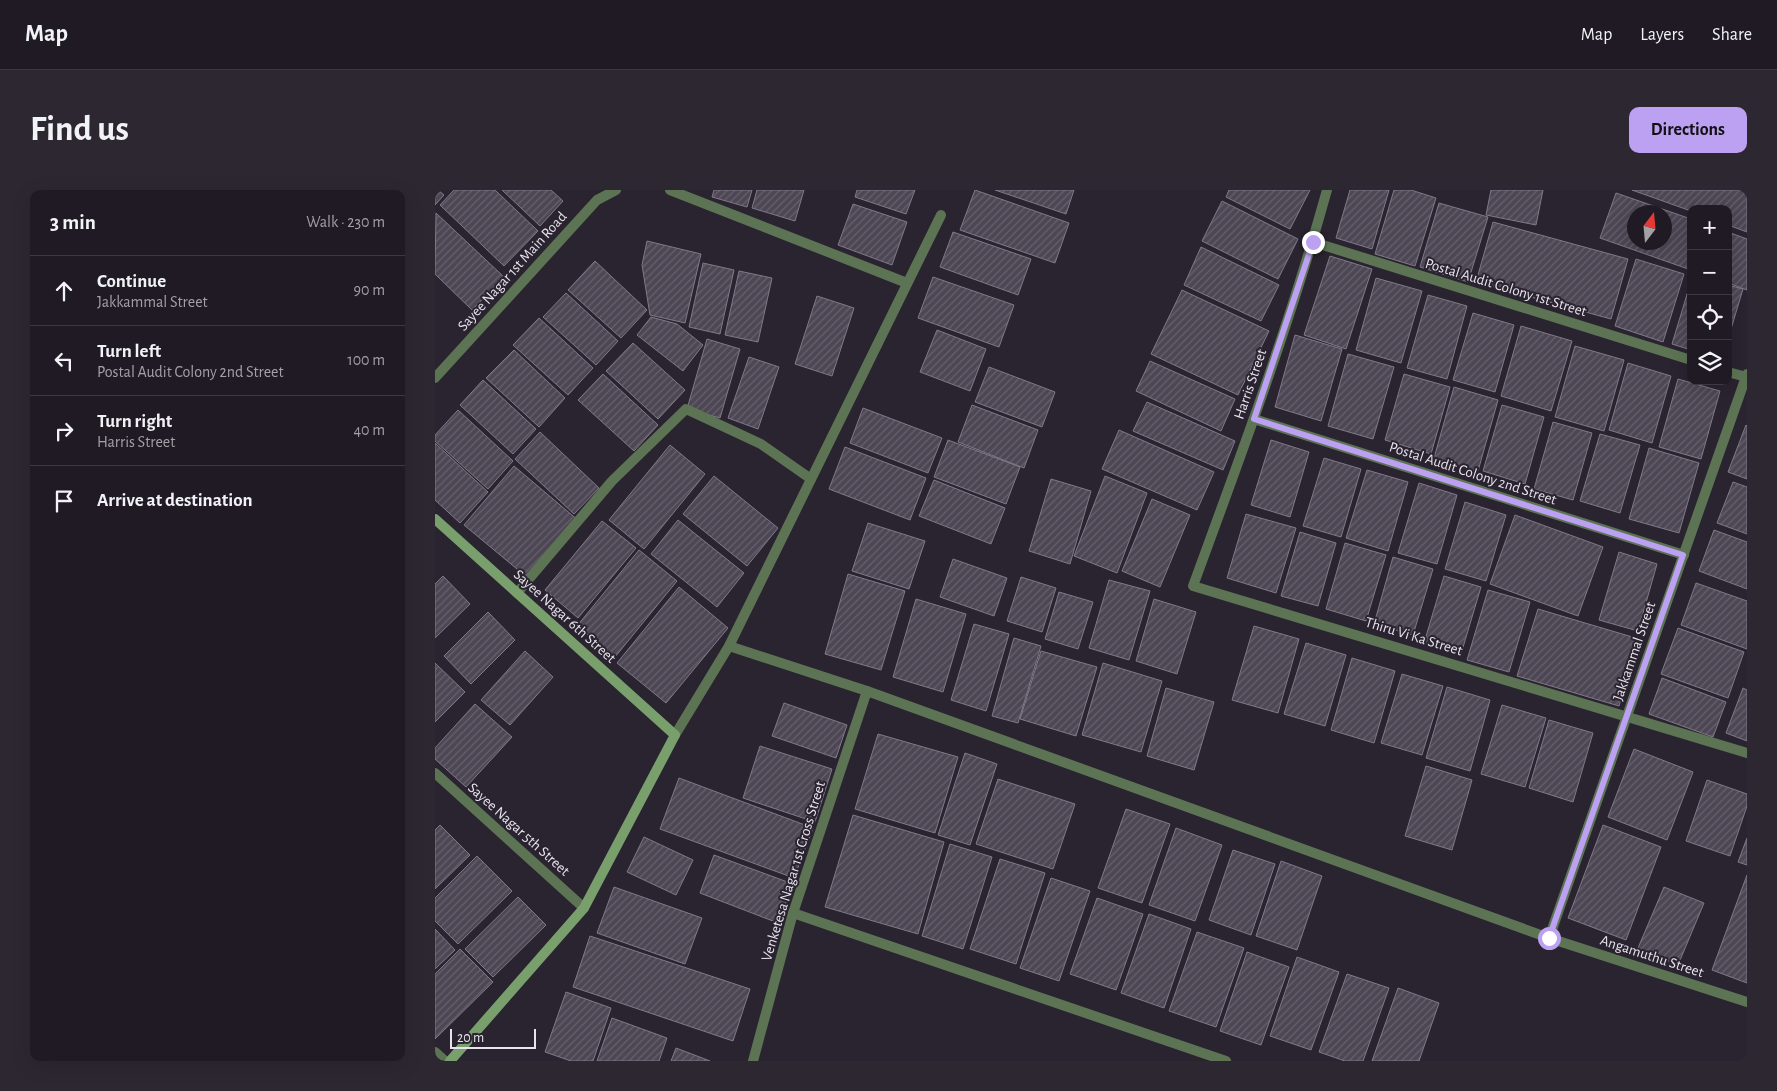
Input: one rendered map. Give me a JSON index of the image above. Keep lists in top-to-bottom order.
{
  "streets": {
    "street": [
      "Sayee Nagar 1st Main Road",
      "Postal Audit Colony 1st Street",
      "Harris Street",
      "Postal Audit Colony 2nd Street",
      "Sayee Nagar 6th Street",
      "Thiru Vi Ka Street",
      "Jakkammal Street",
      "Sayee Nagar 5th Street",
      "Venketesa Nagar 1st Cross Street",
      "Angamuthu Street"
    ]
  },
  "crossings": [
    ["Postal Audit Colony 1st Street", "Harris Street"],
    ["Harris Street", "Postal Audit Colony 2nd Street"],
    ["Harris Street", "Thiru Vi Ka Street"],
    ["Postal Audit Colony 2nd Street", "Jakkammal Street"],
    ["Thiru Vi Ka Street", "Jakkammal Street"],
    ["Jakkammal Street", "Angamuthu Street"],
    ["Venketesa Nagar 1st Cross Street", "Angamuthu Street"]
  ],
  "scale_bar": "20 m",
  "north": "top",
  "page": {
    "header": "Map",
    "nav": ["Map", "Layers", "Share"],
    "buttons": "Directions",
    "title": "Find us",
    "heading": ["3 min", "Walk · 230 m"],
    "map_buttons": ["+", "−"],
    "list": [
      ["Continue", "Jakkammal Street", "90 m"],
      ["Turn left", "Postal Audit Colony 2nd Street", "100 m"],
      ["Turn right", "Harris Street", "40 m"],
      "Arrive at destination"
    ],
    "scale": "20 m"
  }
}
